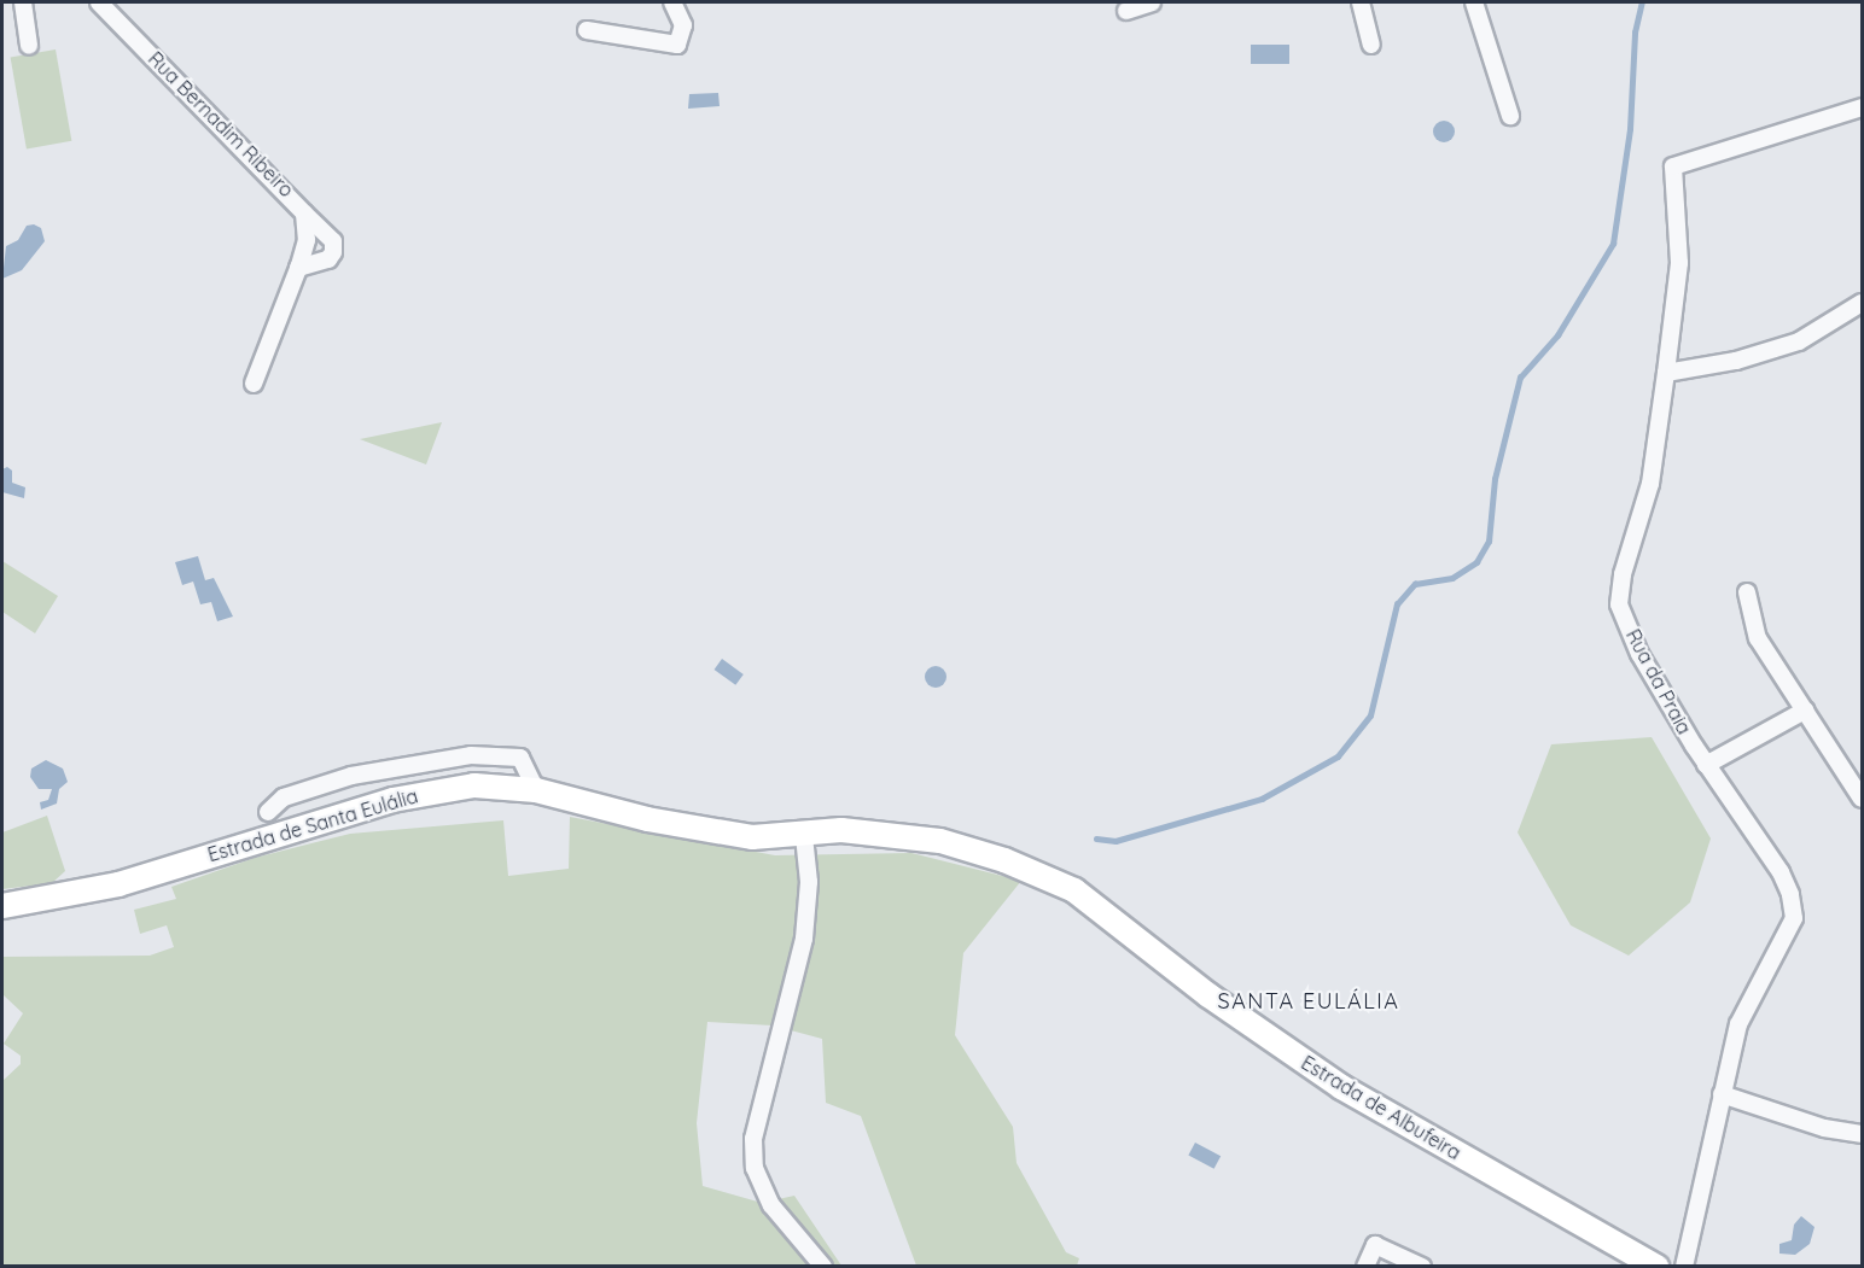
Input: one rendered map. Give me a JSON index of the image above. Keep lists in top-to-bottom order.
{
  "streets": {
    "street": [
      "Rua Bernadim Ribeiro",
      "Rua da Praia",
      "Estrada de Santa Eulália",
      "Estrada de Albufeira"
    ]
  },
  "crossings": [
    ["Estrada de Santa Eulália", "Estrada de Albufeira"]
  ],
  "districts": ["SANTA EULÁLIA"]
}
